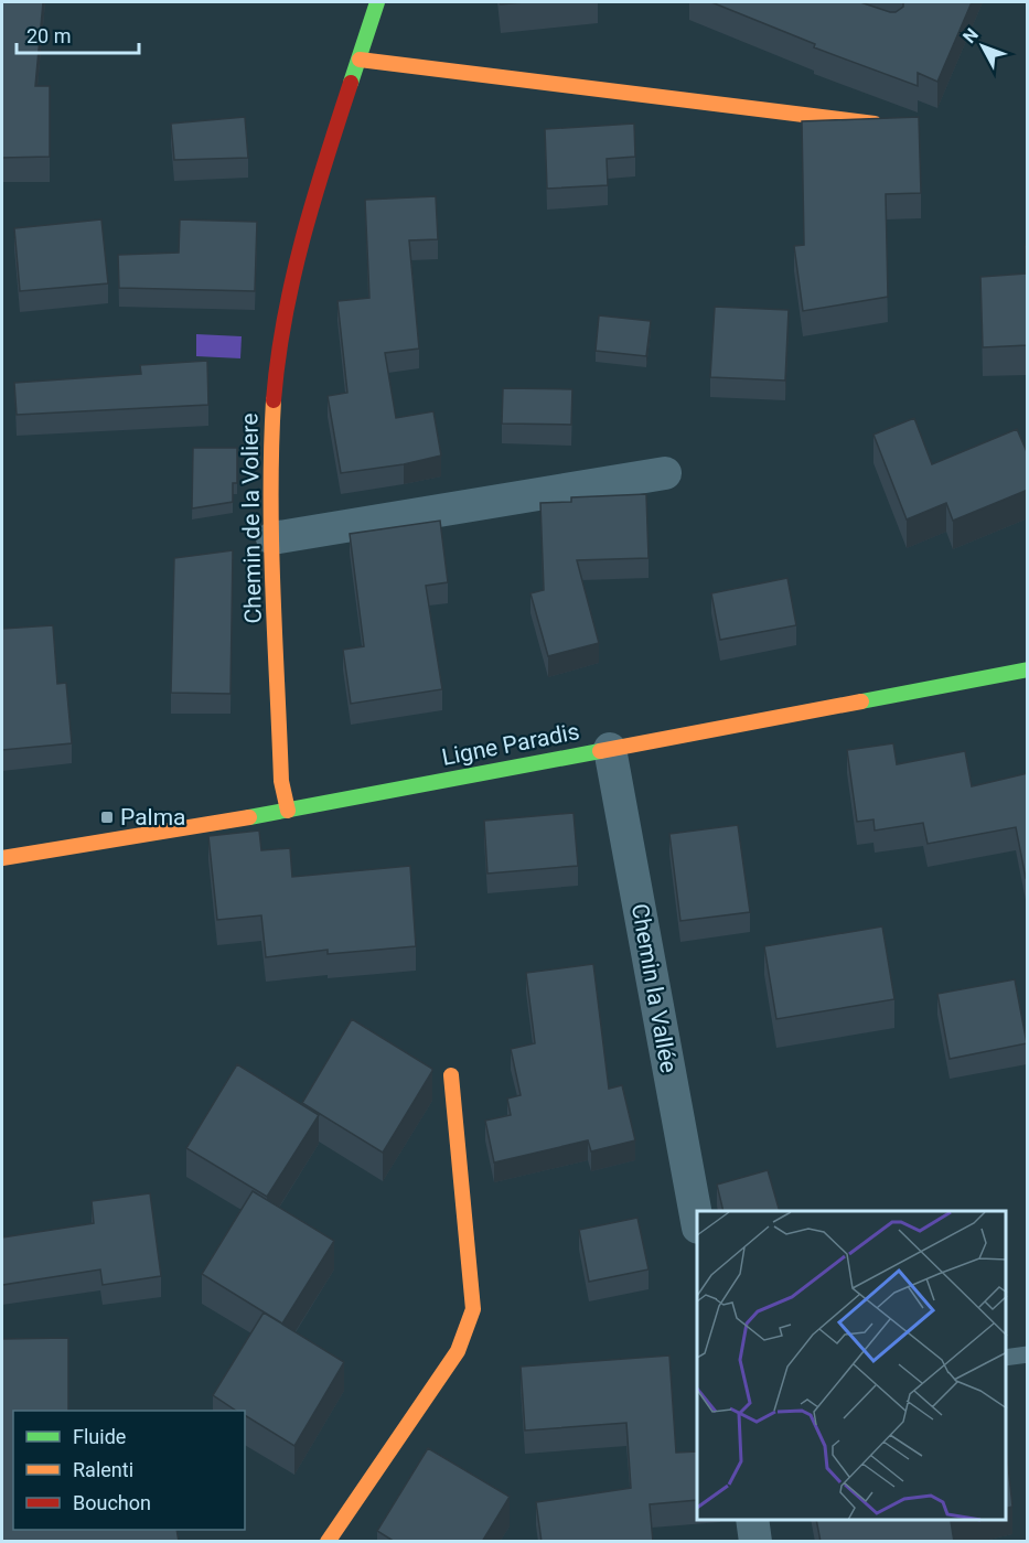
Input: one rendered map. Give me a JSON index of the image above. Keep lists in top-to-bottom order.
{
  "streets": {
    "street": ["Chemin de la Voliere", "Ligne Paradis", "Chemin la Vallée"]
  },
  "crossings": [
    ["Chemin de la Voliere", "Ligne Paradis"],
    ["Ligne Paradis", "Chemin la Vallée"]
  ],
  "places": {
    "transit": ["Palma"]
  },
  "legend": ["Fluide", "Ralenti", "Bouchon"],
  "scale_bar": "20 m",
  "north": "top left"
}
